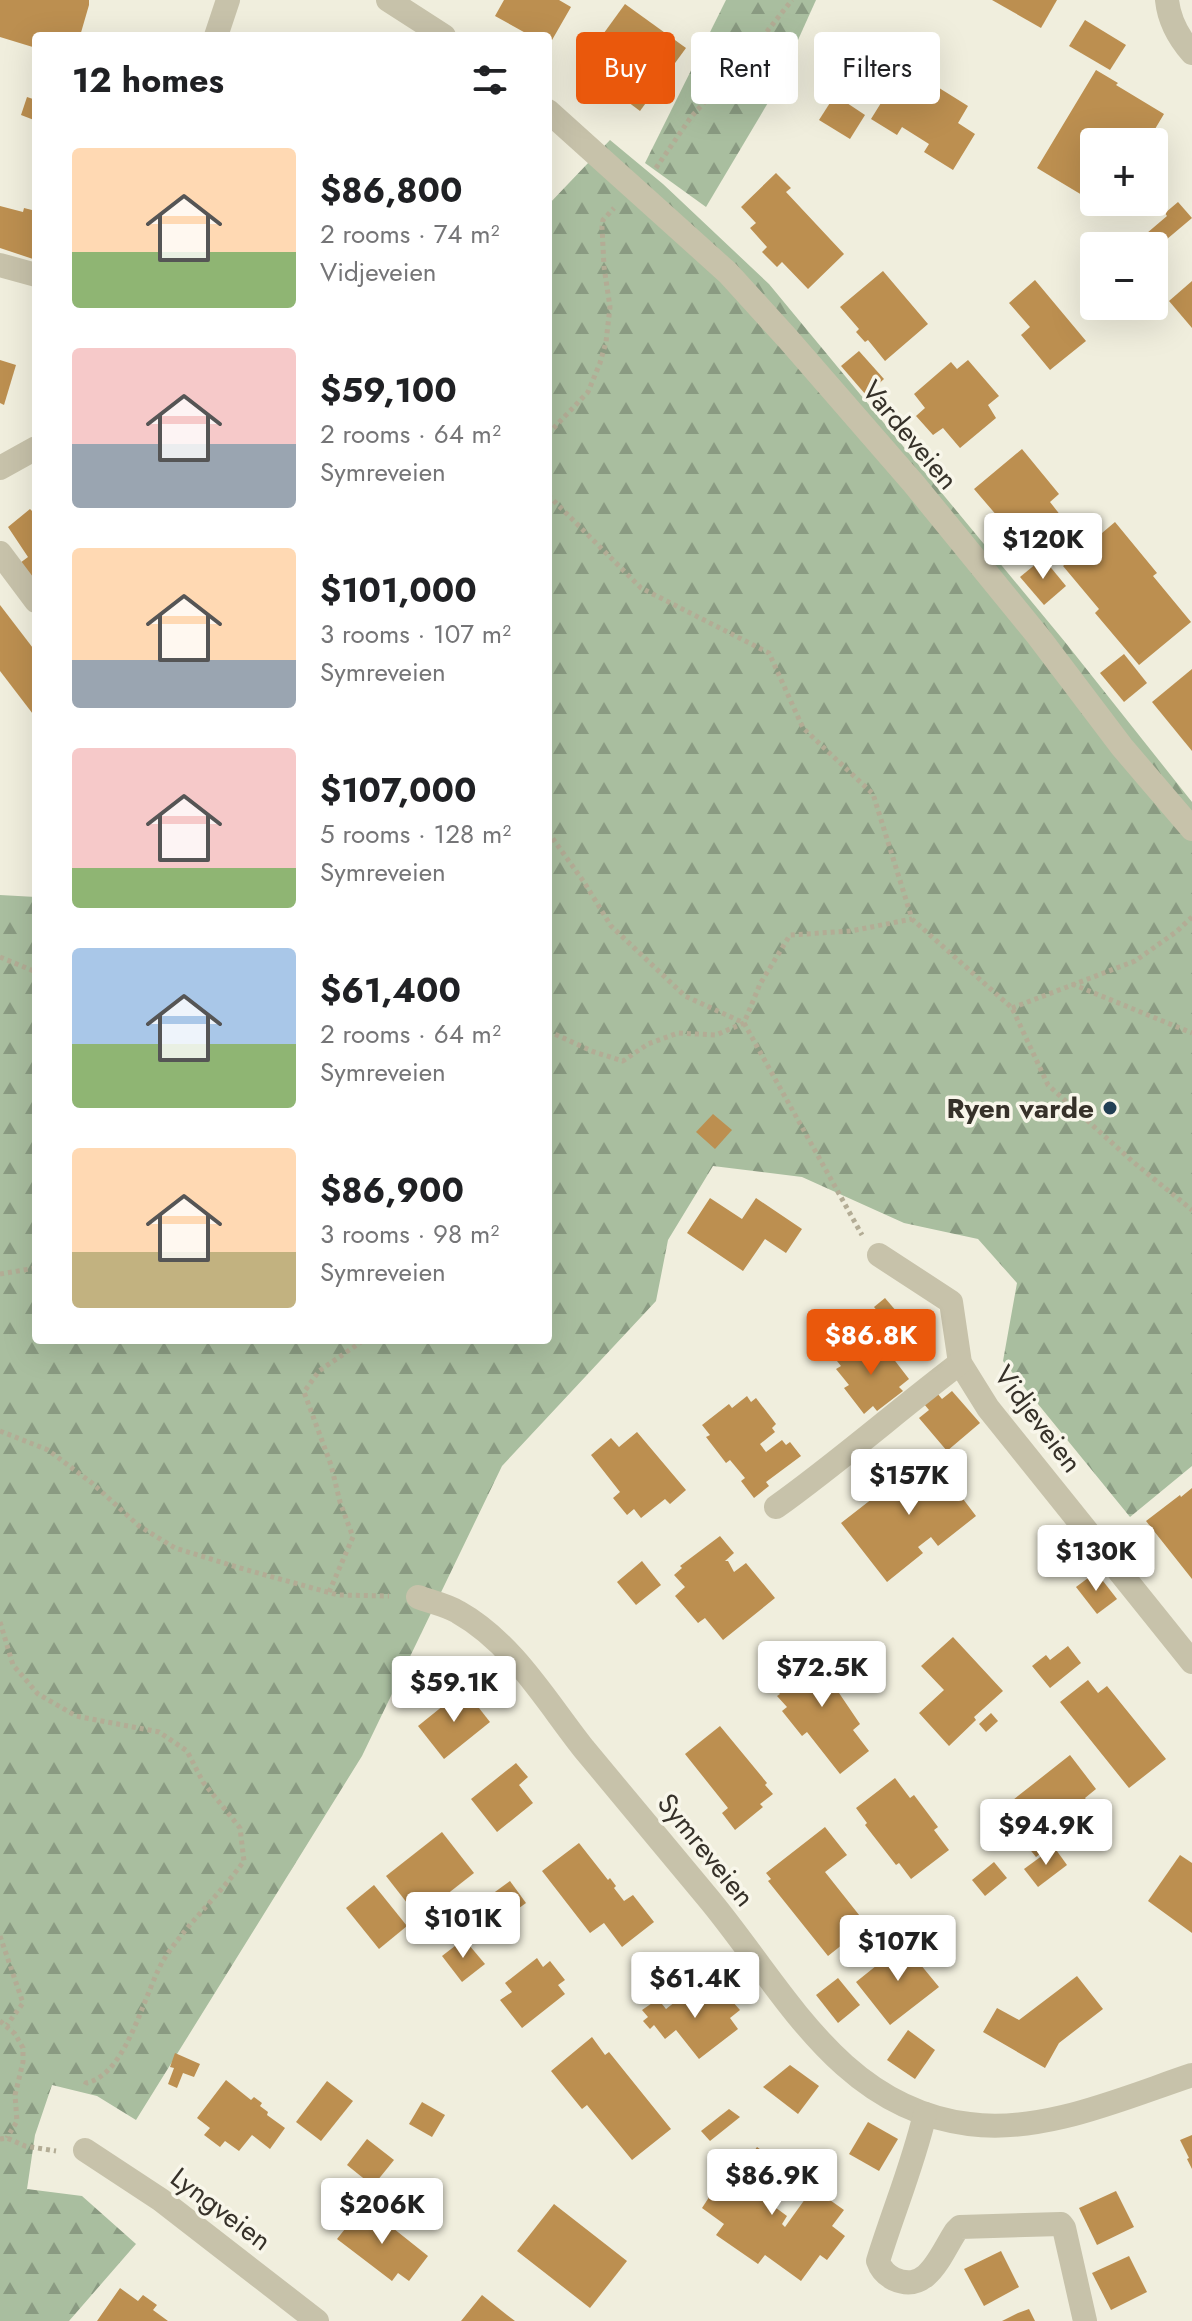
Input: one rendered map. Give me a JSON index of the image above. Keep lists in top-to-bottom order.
{
  "streets": {
    "street": [
      "Vardeveien",
      "Vidjeveien",
      "Symreveien",
      "Lyngveien"
    ]
  },
  "places": ["Ryen varde"],
  "page": {
    "chip": ["Buy", "Rent", "Filters"],
    "heading": "12 homes",
    "map_buttons": ["+", "−"],
    "list": [
      {
        "name": "$86,800",
        "note": "2 rooms · 74 m² · Vidjeveien"
      },
      {
        "name": "$59,100",
        "note": "2 rooms · 64 m² · Symreveien"
      },
      {
        "name": "$101,000",
        "note": "3 rooms · 107 m² · Symreveien"
      },
      {
        "name": "$107,000",
        "note": "5 rooms · 128 m² · Symreveien"
      },
      {
        "name": "$61,400",
        "note": "2 rooms · 64 m² · Symreveien"
      },
      {
        "name": "$86,900",
        "note": "3 rooms · 98 m² · Symreveien"
      }
    ],
    "price": [
      "$120K",
      "$86.8K",
      "$157K",
      "$130K",
      "$72.5K",
      "$59.1K",
      "$94.9K",
      "$101K",
      "$107K",
      "$61.4K",
      "$86.9K",
      "$206K"
    ]
  }
}
